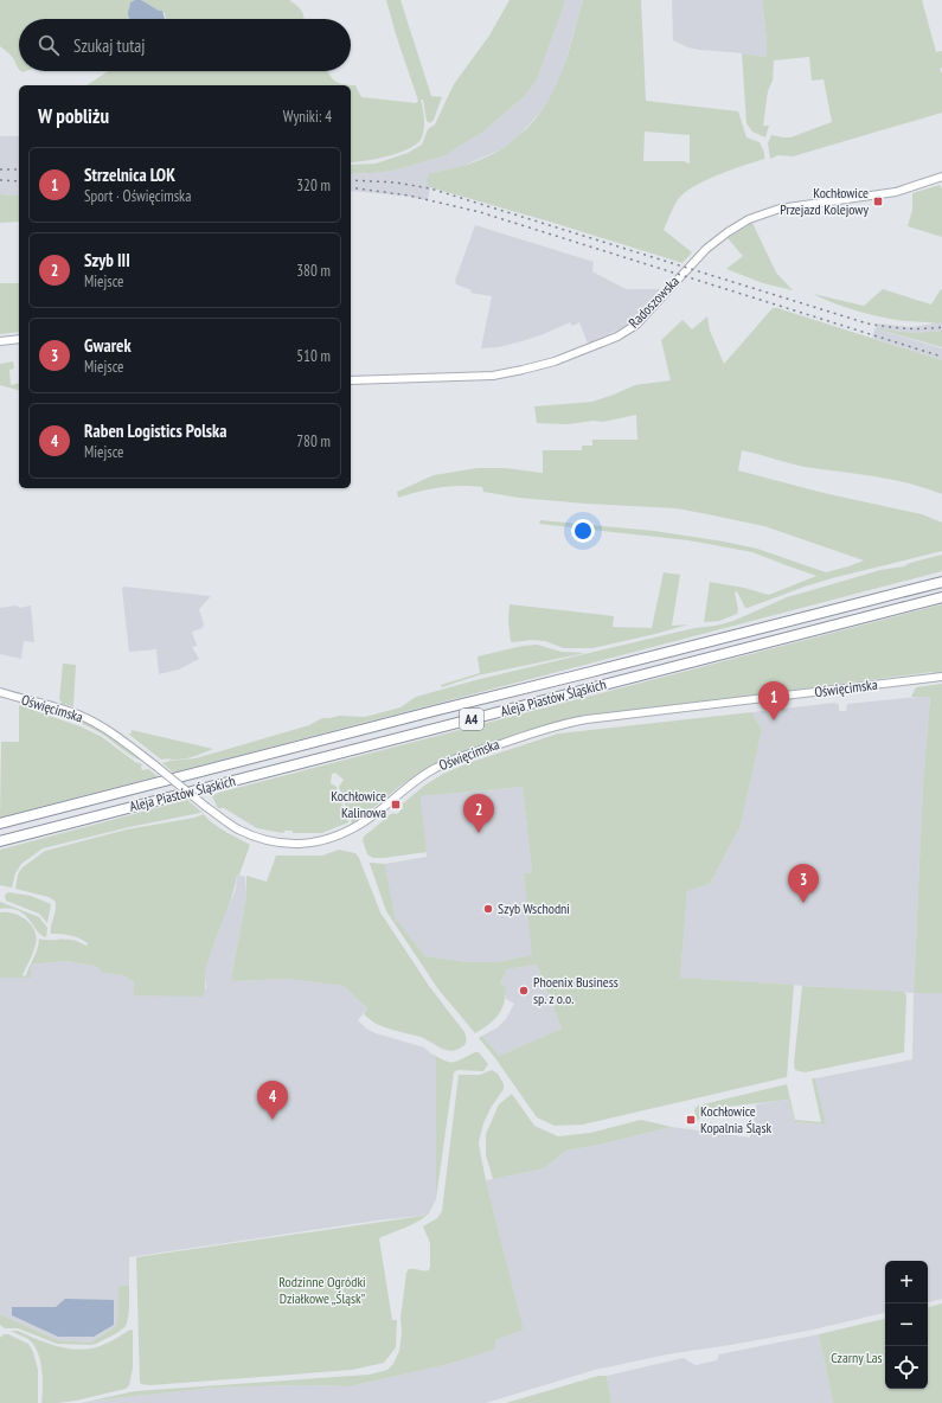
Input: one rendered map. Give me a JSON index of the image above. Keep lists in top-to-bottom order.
{
  "streets": {
    "highway": ["Aleja Piastów Śląskich", "A4"],
    "street": ["Radoszowska", "Oświęcimska"]
  },
  "parks": ["Rodzinne Ogródki Działkowe „Śląsk”", "Czarny Las"],
  "places": {
    "transit": ["Kochłowice Przejazd Kolejowy", "Kochłowice Kalinowa", "Kochłowice Kopalnia Śląsk"],
    "other": ["Szyb Wschodni", "Phoenix Business sp. z o.o."]
  },
  "page": {
    "search": "Szukaj tutaj",
    "heading": ["W pobliżu", "Wyniki: 4"],
    "list": [
      {
        "mark": "1",
        "name": "Strzelnica LOK",
        "note": "Sport · Oświęcimska",
        "value": "320 m"
      },
      {
        "mark": "2",
        "name": "Szyb III",
        "note": "Miejsce",
        "value": "380 m"
      },
      {
        "mark": "3",
        "name": "Gwarek",
        "note": "Miejsce",
        "value": "510 m"
      },
      {
        "mark": "4",
        "name": "Raben Logistics Polska",
        "note": "Miejsce",
        "value": "780 m"
      }
    ],
    "pins": [
      "1",
      "2",
      "3",
      "4"
    ],
    "map_buttons": ["+", "−"]
  }
}
